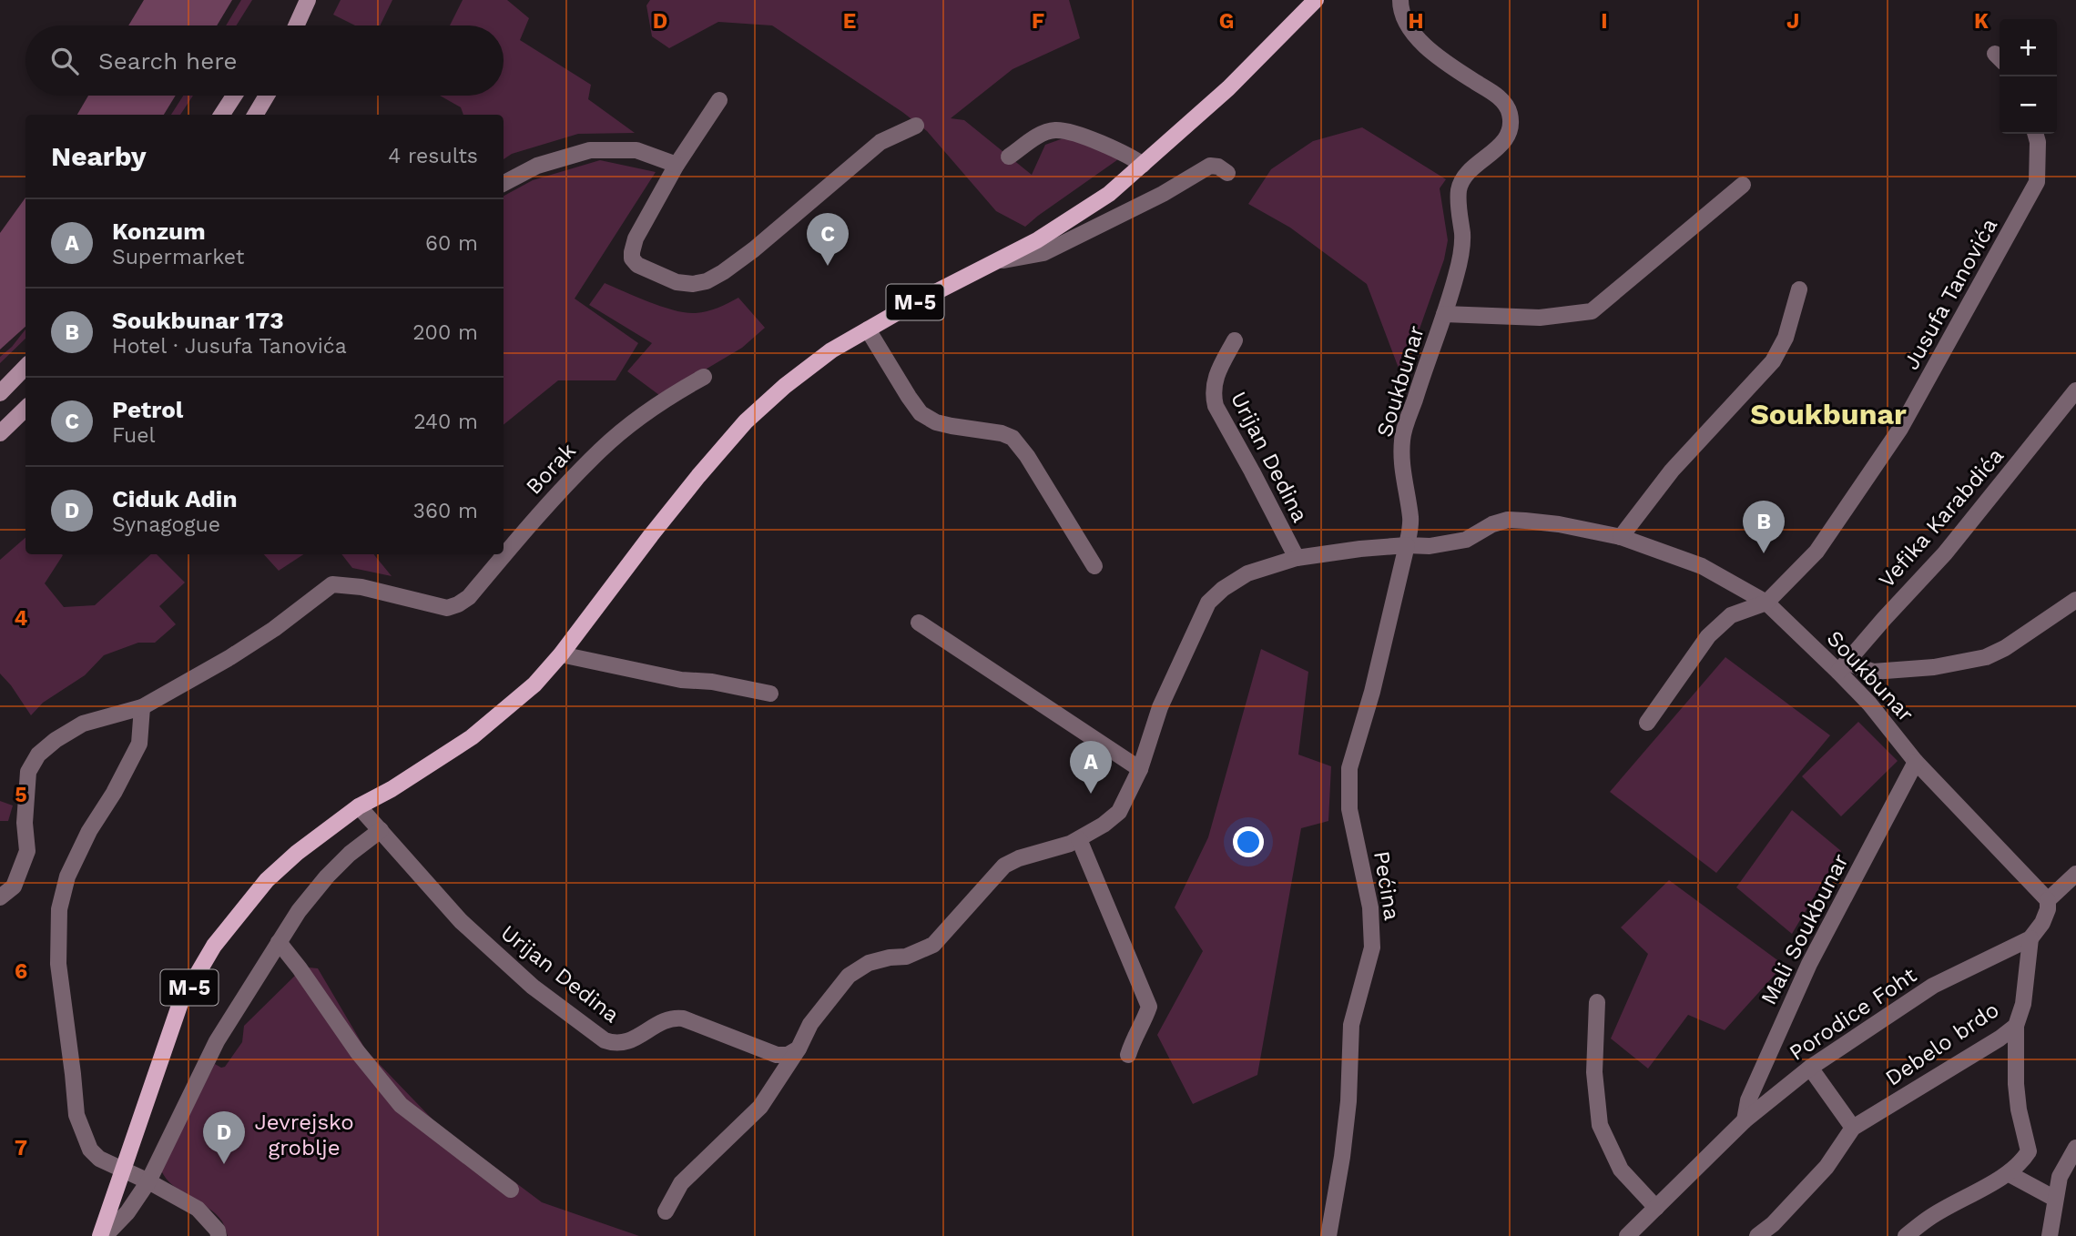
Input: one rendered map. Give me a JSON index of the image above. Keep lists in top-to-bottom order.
{
  "streets": {
    "main road": ["M-5"],
    "street": [
      "Jusufa Tanovića",
      "Soukbunar",
      "Urijan Dedina",
      "Borak",
      "Vefika Karabdića",
      "Pećina",
      "Mali Soukbunar",
      "Porodice Foht",
      "Debelo brdo"
    ]
  },
  "crossings": [
    ["Jusufa Tanovića", "Soukbunar"],
    ["M-5", "Urijan Dedina"],
    ["Soukbunar", "Urijan Dedina"],
    ["Soukbunar", "Vefika Karabdića"],
    ["Soukbunar", "Pećina"],
    ["Soukbunar", "Mali Soukbunar"],
    ["Urijan Dedina", "Pećina"],
    ["Mali Soukbunar", "Porodice Foht"],
    ["Porodice Foht", "Debelo brdo"]
  ],
  "districts": ["Soukbunar"],
  "parks": ["Jevrejsko groblje"],
  "page": {
    "map_buttons": ["+", "−"],
    "search": "Search here",
    "heading": ["Nearby", "4 results"],
    "list": [
      {
        "mark": "A",
        "name": "Konzum",
        "note": "Supermarket",
        "value": "60 m"
      },
      {
        "mark": "B",
        "name": "Soukbunar 173",
        "note": "Hotel · Jusufa Tanovića",
        "value": "200 m"
      },
      {
        "mark": "C",
        "name": "Petrol",
        "note": "Fuel",
        "value": "240 m"
      },
      {
        "mark": "D",
        "name": "Ciduk Adin",
        "note": "Synagogue",
        "value": "360 m"
      }
    ],
    "pins": [
      "C",
      "B",
      "A",
      "D"
    ]
  },
  "grid": {
    "columns": [
      "D",
      "E",
      "F",
      "G",
      "H",
      "I",
      "J",
      "K"
    ],
    "rows": [
      "4",
      "5",
      "6",
      "7"
    ]
  }
}
